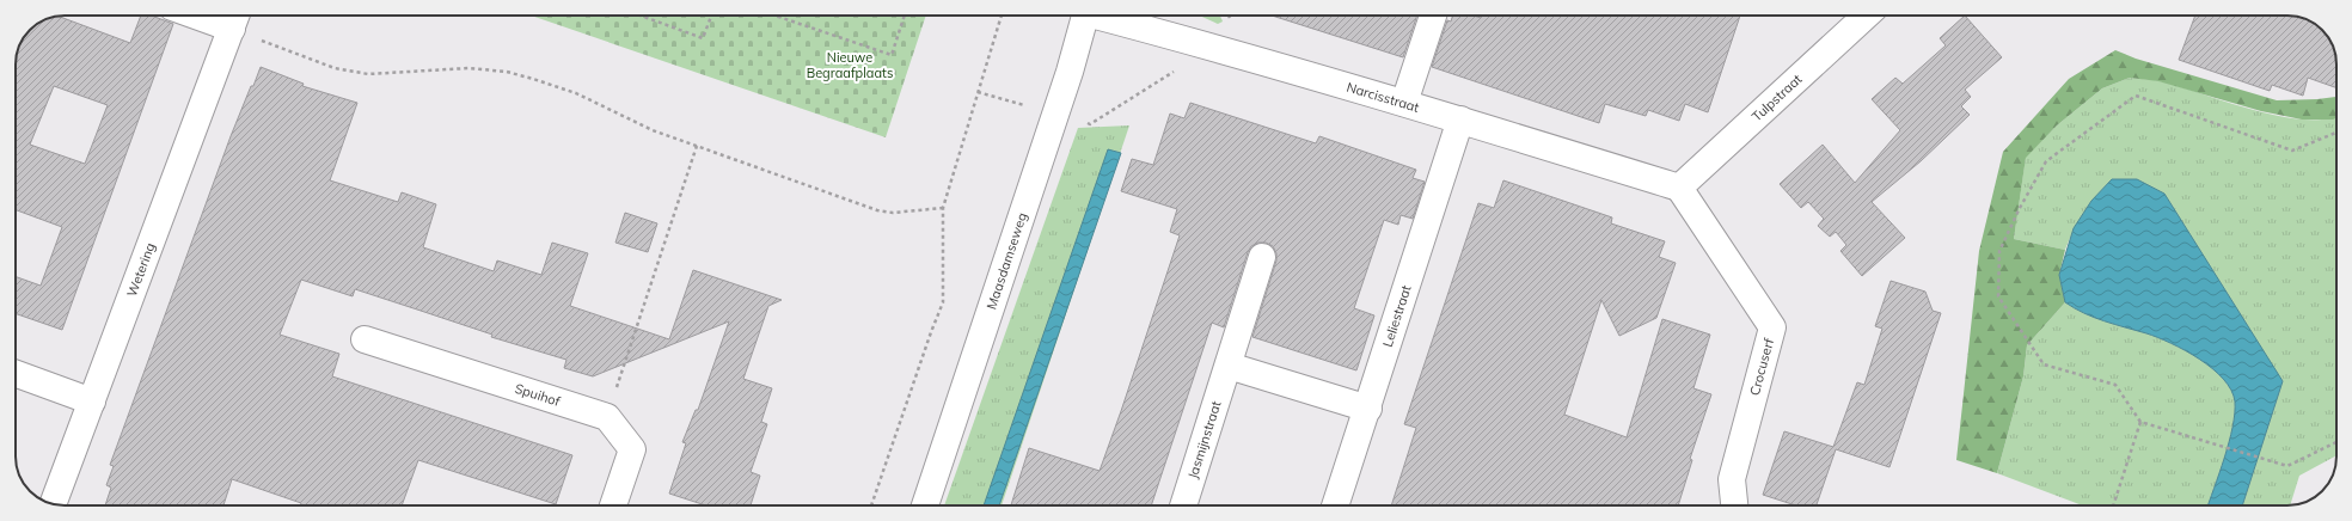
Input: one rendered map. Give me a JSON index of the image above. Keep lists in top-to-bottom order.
{
  "streets": {
    "street": [
      "Narcisstraat",
      "Tulpstraat",
      "Maasdamseweg",
      "Wetering",
      "Leliestraat",
      "Crocuserf",
      "Spuihof",
      "Jasmijnstraat"
    ]
  },
  "crossings": [
    ["Narcisstraat", "Tulpstraat"],
    ["Narcisstraat", "Leliestraat"],
    ["Narcisstraat", "Crocuserf"],
    ["Tulpstraat", "Crocuserf"]
  ],
  "parks": ["Nieuwe Begraafplaats"]
}
